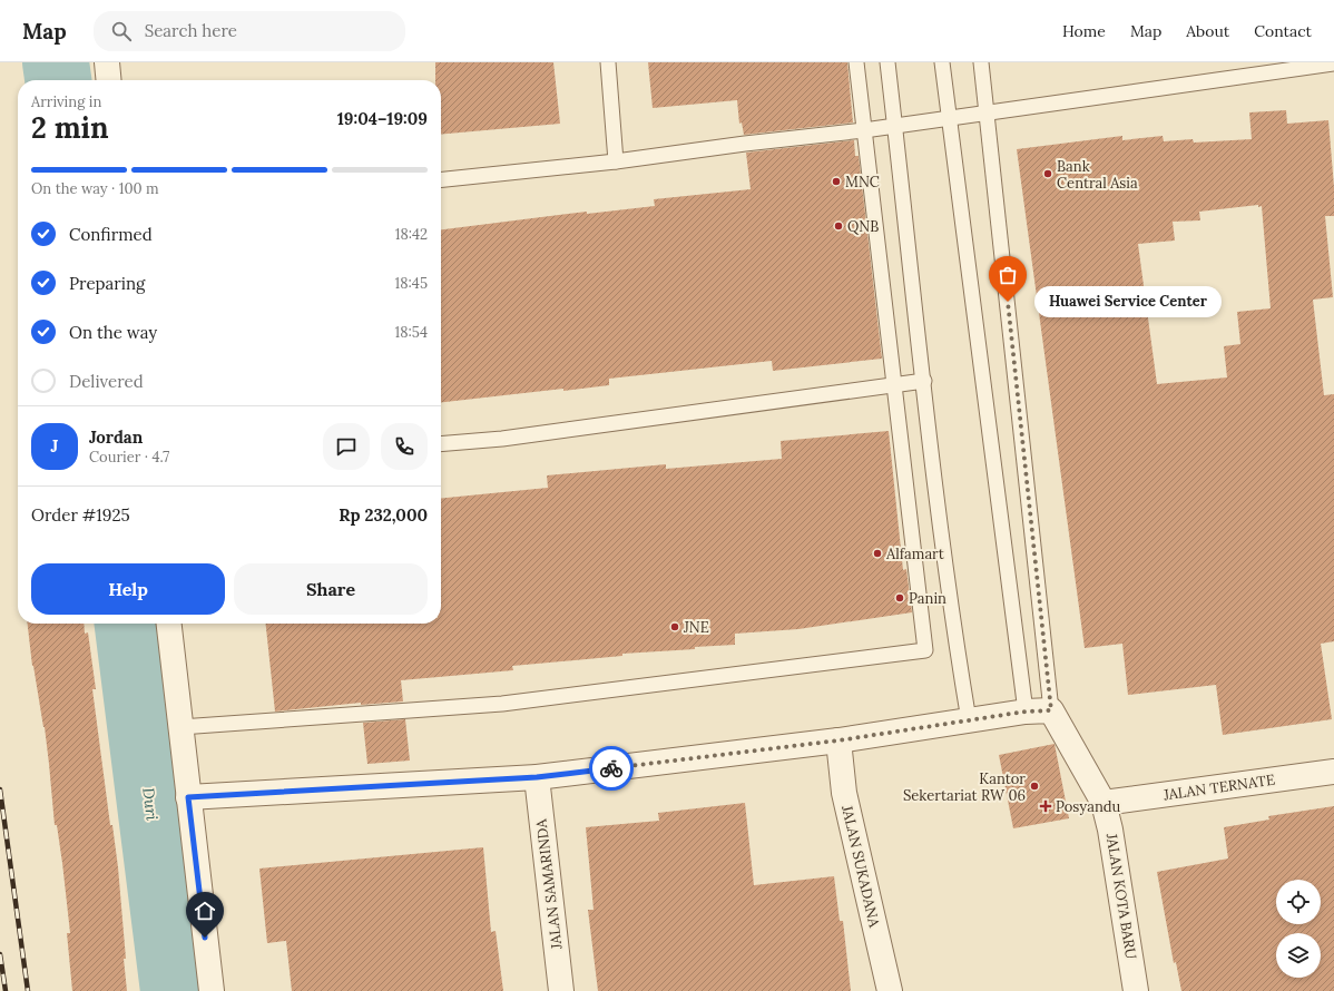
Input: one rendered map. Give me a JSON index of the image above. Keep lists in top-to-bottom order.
{
  "streets": {
    "street": [
      "JALAN TERNATE",
      "JALAN SUKADANA",
      "JALAN SAMARINDA",
      "JALAN KOTA BARU"
    ]
  },
  "crossings": [
    ["JALAN TERNATE", "JALAN KOTA BARU"]
  ],
  "water": ["Duri"],
  "places": {
    "other": [
      "Bank Central Asia",
      "MNC",
      "QNB",
      "Huawei Service Center",
      "Alfamart",
      "Panin",
      "JNE",
      "Kantor Sekertariat RW 06"
    ],
    "health": ["Posyandu"]
  },
  "page": {
    "header": "Map",
    "search": "Search here",
    "nav": [
      "Home",
      "Map",
      "About",
      "Contact"
    ],
    "heading": ["2 min", "Arriving in", "19:04–19:09"],
    "panel": [
      "Jordan",
      "Courier · 4.7",
      "Order #1925",
      "Rp 232,000"
    ],
    "bar": "On the way · 100 m",
    "list": [
      ["Confirmed", "18:42"],
      ["Preparing", "18:45"],
      ["On the way", "18:54"],
      "Delivered"
    ],
    "bubble": "Huawei Service Center",
    "round": "J",
    "buttons": ["Help", "Share"]
  }
}
